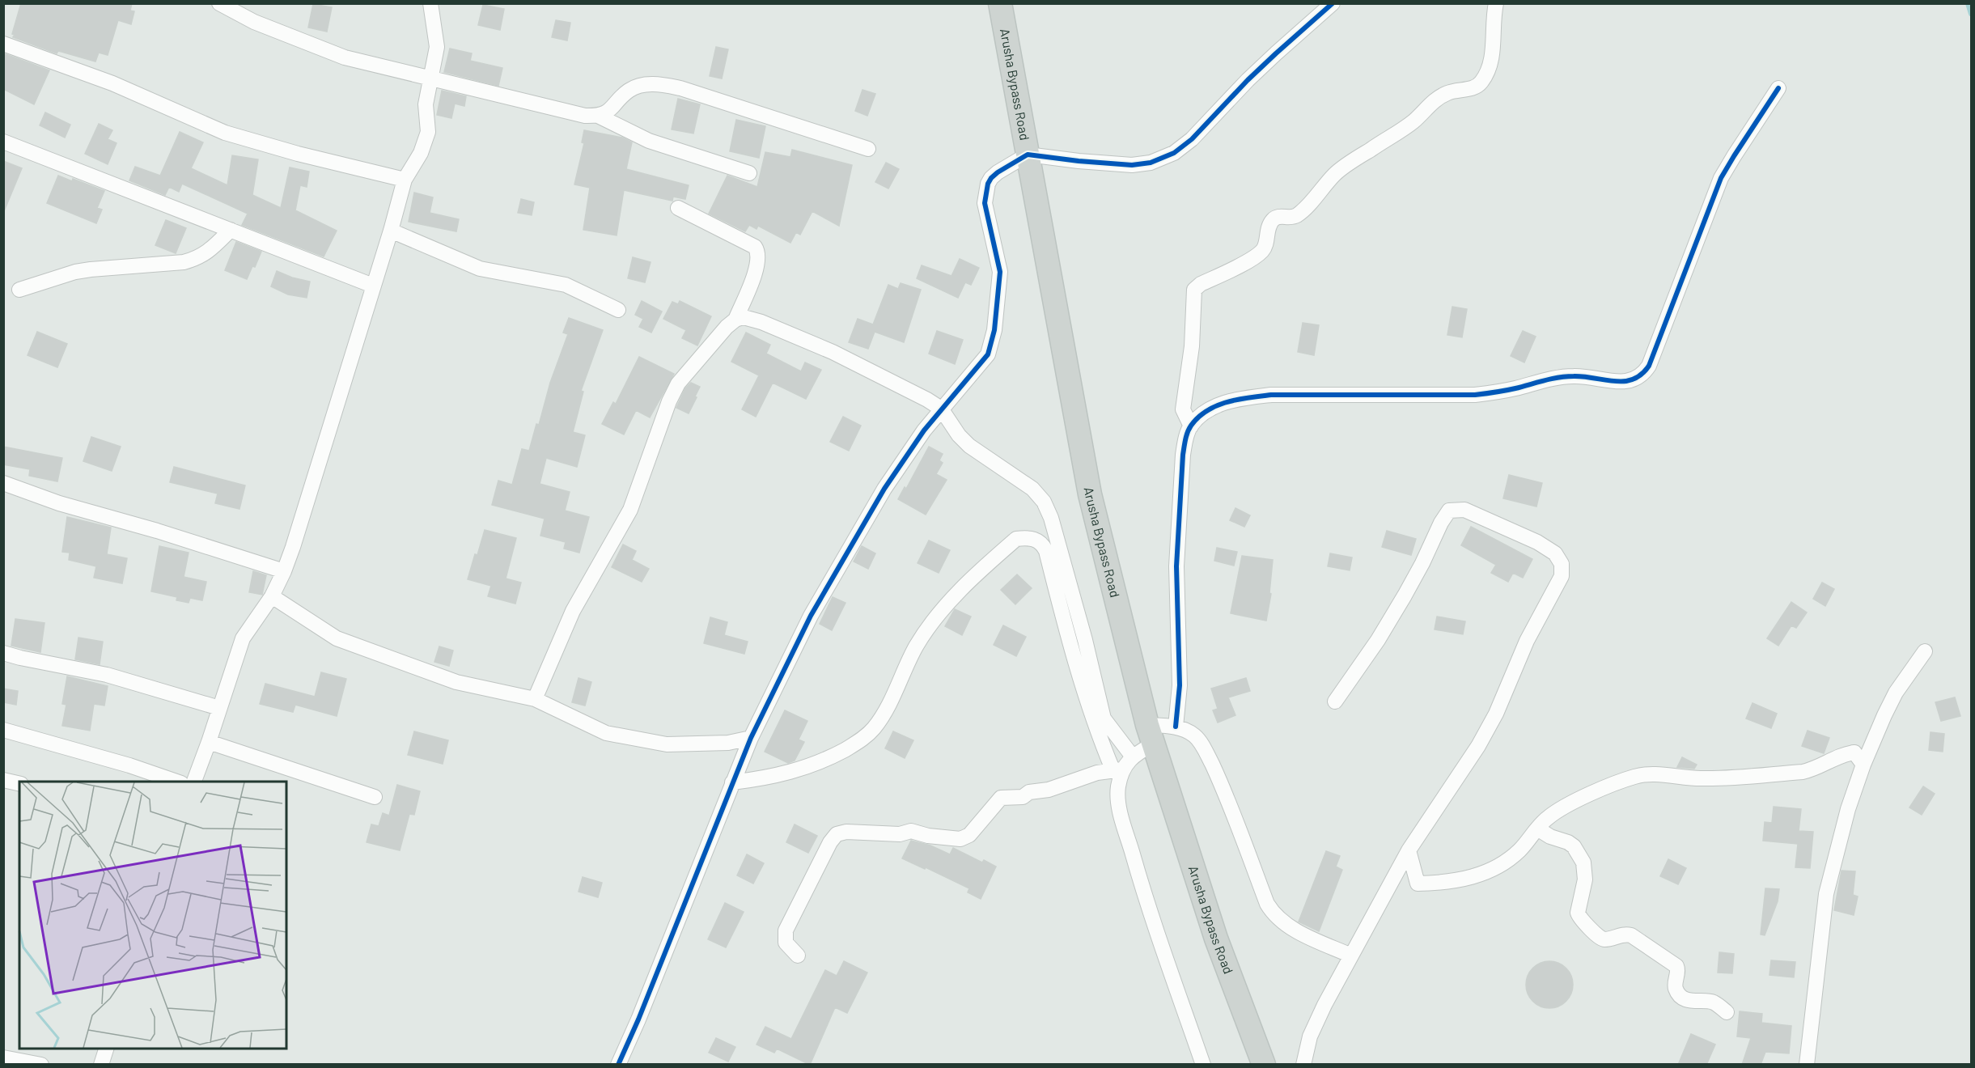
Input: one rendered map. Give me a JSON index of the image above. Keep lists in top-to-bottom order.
{
  "streets": {
    "main road": ["Arusha Bypass Road"]
  }
}
